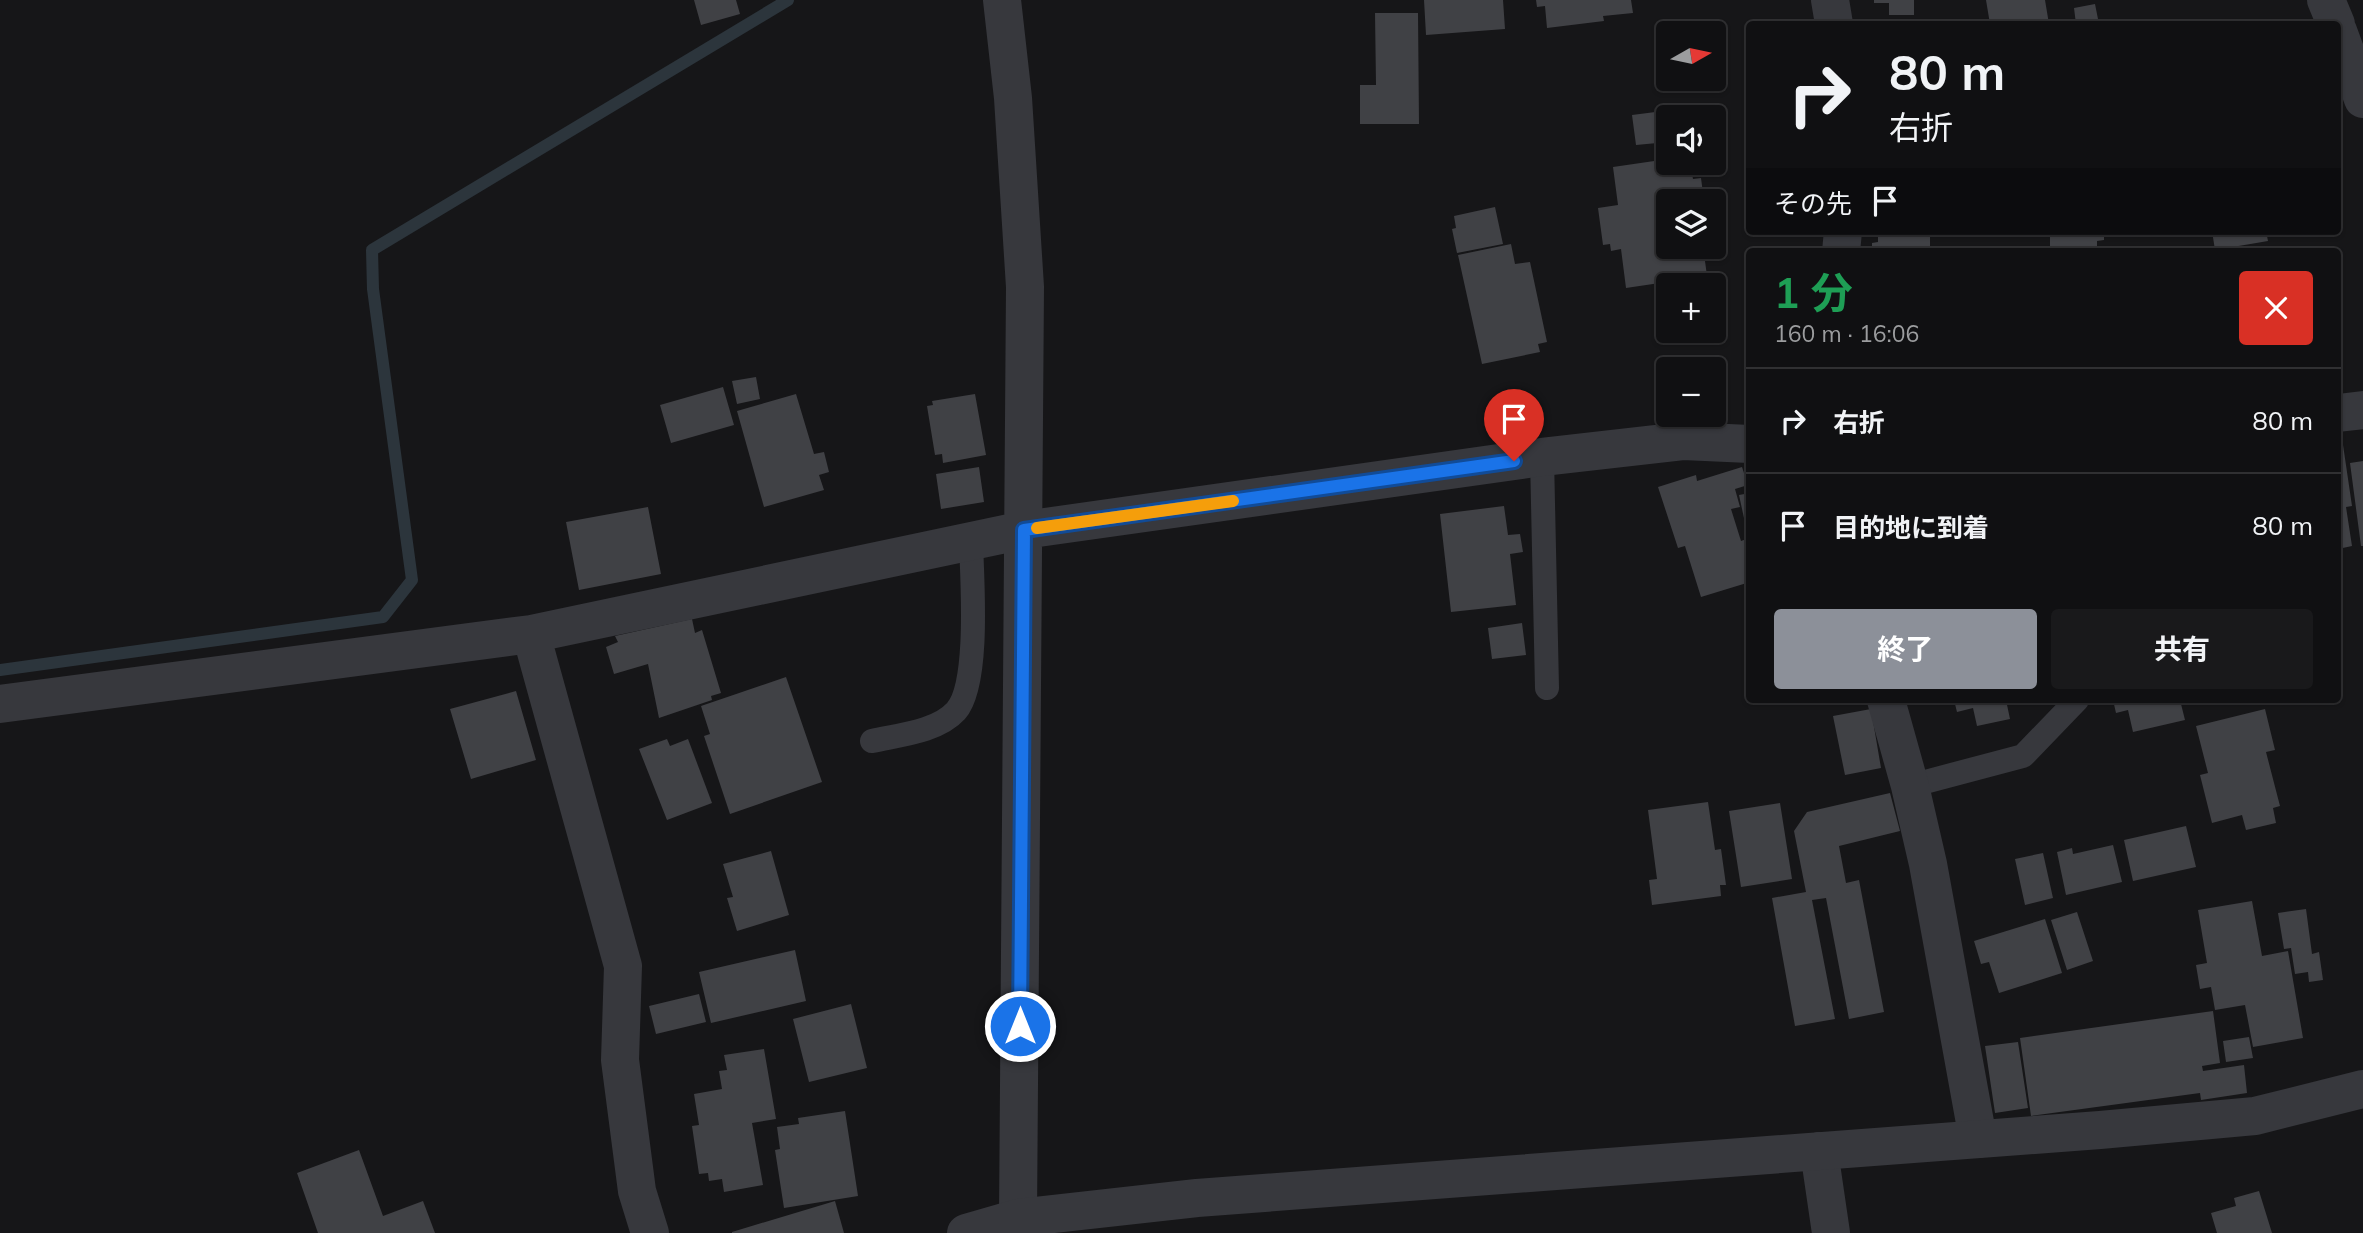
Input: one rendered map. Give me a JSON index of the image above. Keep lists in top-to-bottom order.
{
  "north": "right",
  "page": {
    "map_buttons": ["+", "−"],
    "turn": ["80 m", "右折"],
    "then": "その先",
    "heading": ["1 分", "160 m · 16:06"],
    "list": [
      {
        "name": "右折",
        "value": "80 m"
      },
      {
        "name": "目的地に到着",
        "value": "80 m"
      }
    ],
    "buttons": ["終了", "共有"]
  }
}
